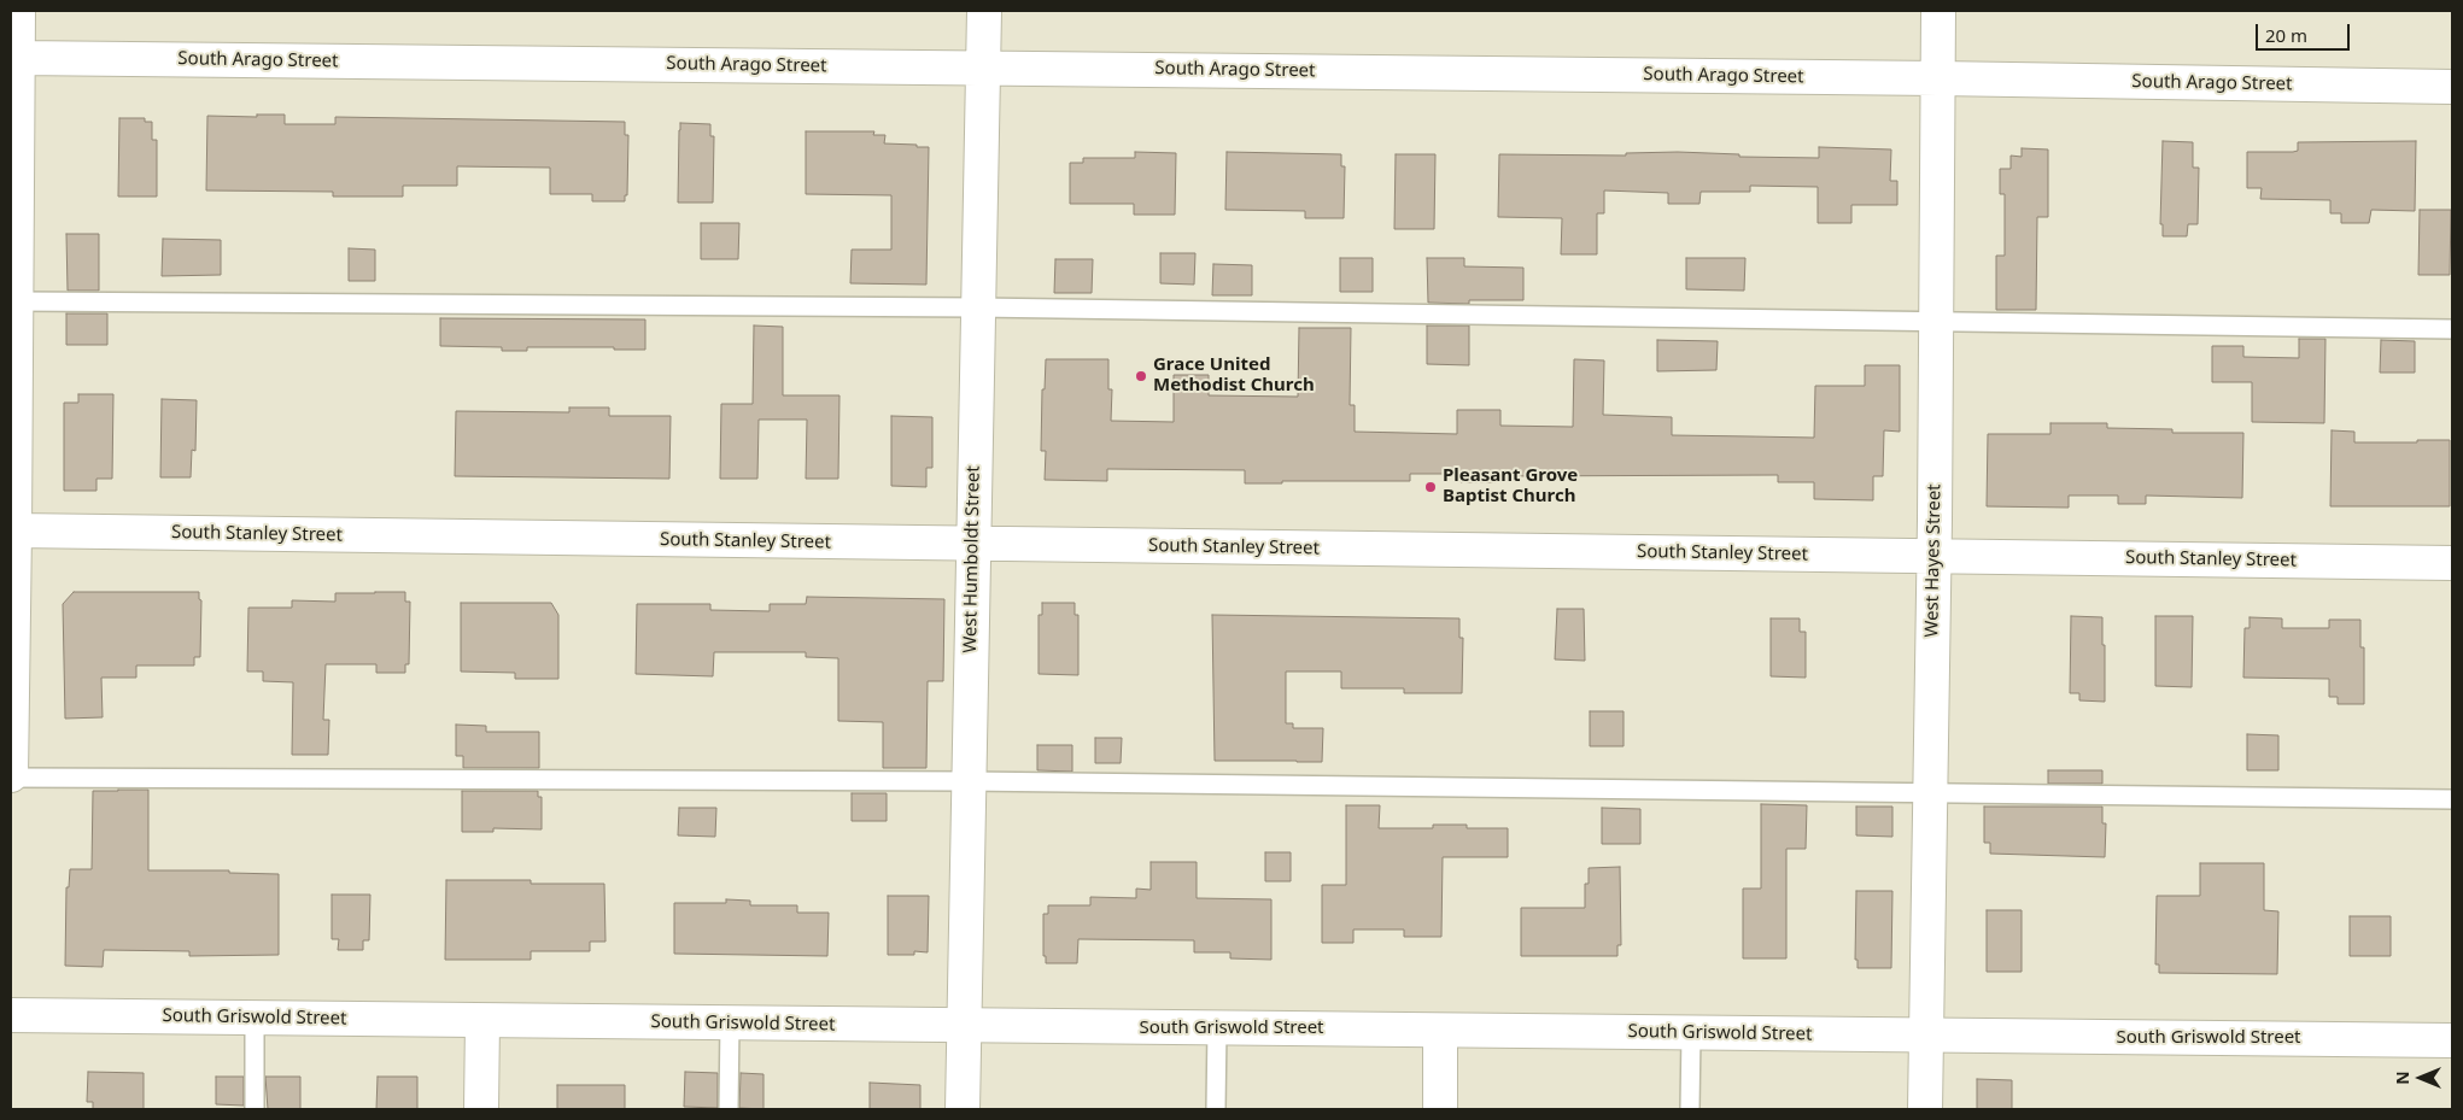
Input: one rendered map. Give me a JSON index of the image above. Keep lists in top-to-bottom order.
{
  "streets": {
    "street": [
      "South Arago Street",
      "South Stanley Street",
      "West Humboldt Street",
      "West Hayes Street",
      "South Griswold Street"
    ]
  },
  "crossings": [
    ["South Arago Street", "West Humboldt Street"],
    ["South Arago Street", "West Hayes Street"],
    ["South Stanley Street", "West Humboldt Street"],
    ["South Stanley Street", "West Hayes Street"],
    ["West Humboldt Street", "South Griswold Street"],
    ["West Hayes Street", "South Griswold Street"]
  ],
  "places": ["Grace United Methodist Church", "Pleasant Grove Baptist Church"],
  "scale_bar": "20 m",
  "north": "left"
}
